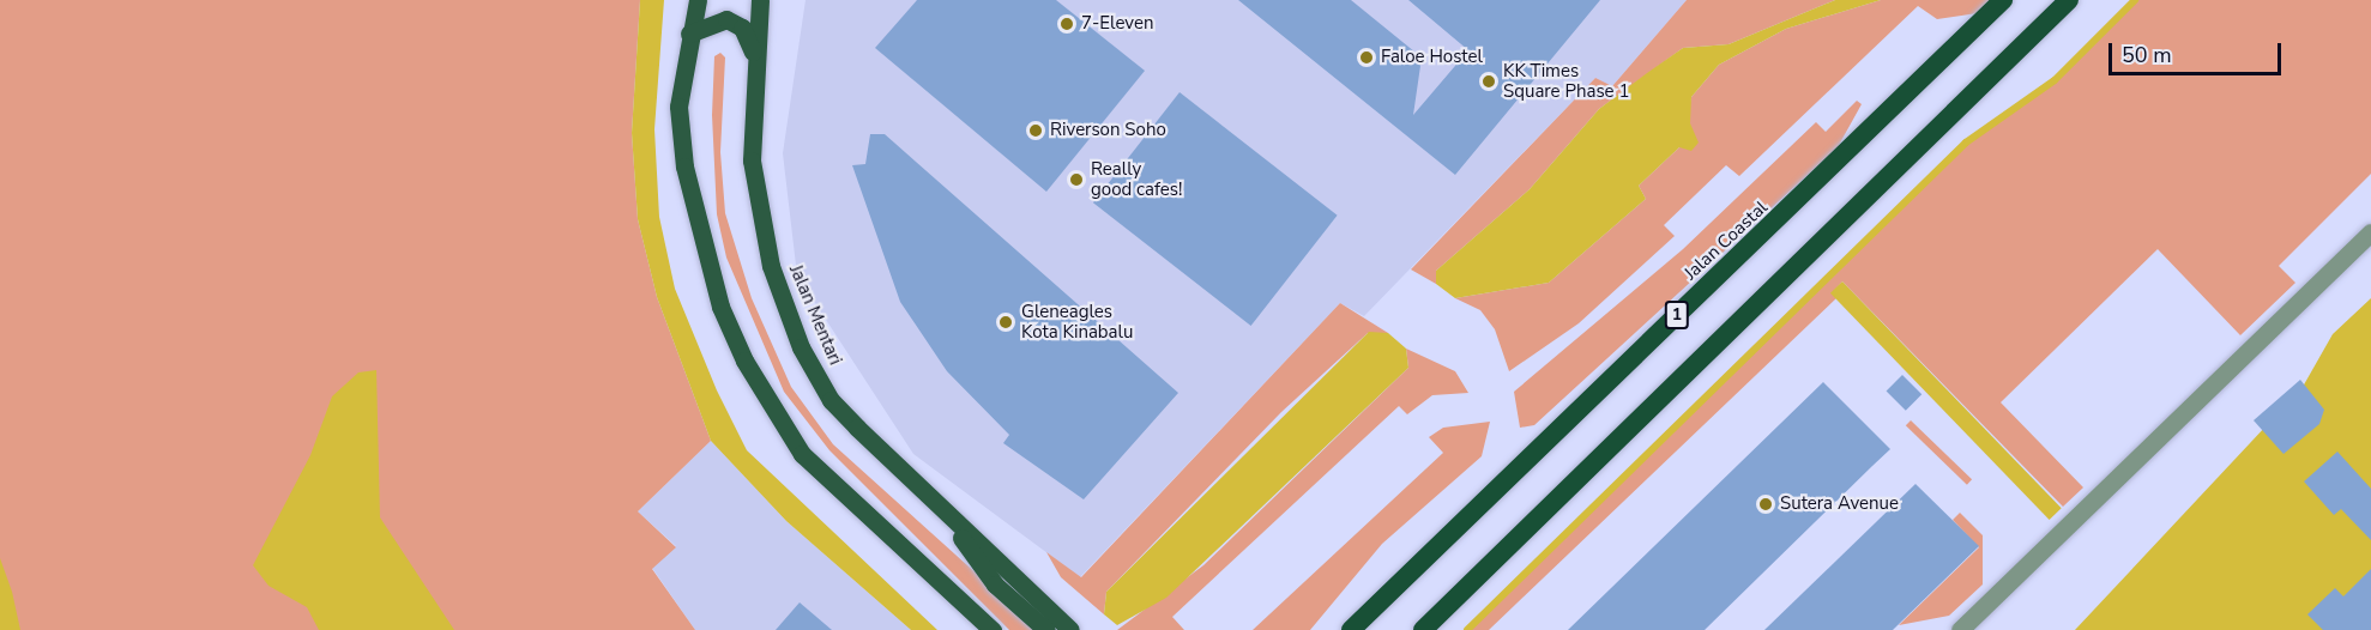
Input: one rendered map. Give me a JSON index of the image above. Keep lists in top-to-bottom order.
{
  "streets": {
    "highway": ["Jalan Coastal", "1"],
    "main road": ["Jalan Mentari"]
  },
  "places": [
    "7-Eleven",
    "Faloe Hostel",
    "KK Times Square Phase 1",
    "Riverson Soho",
    "Really good cafes!",
    "Gleneagles Kota Kinabalu",
    "Sutera Avenue"
  ],
  "scale_bar": "50 m"
}
